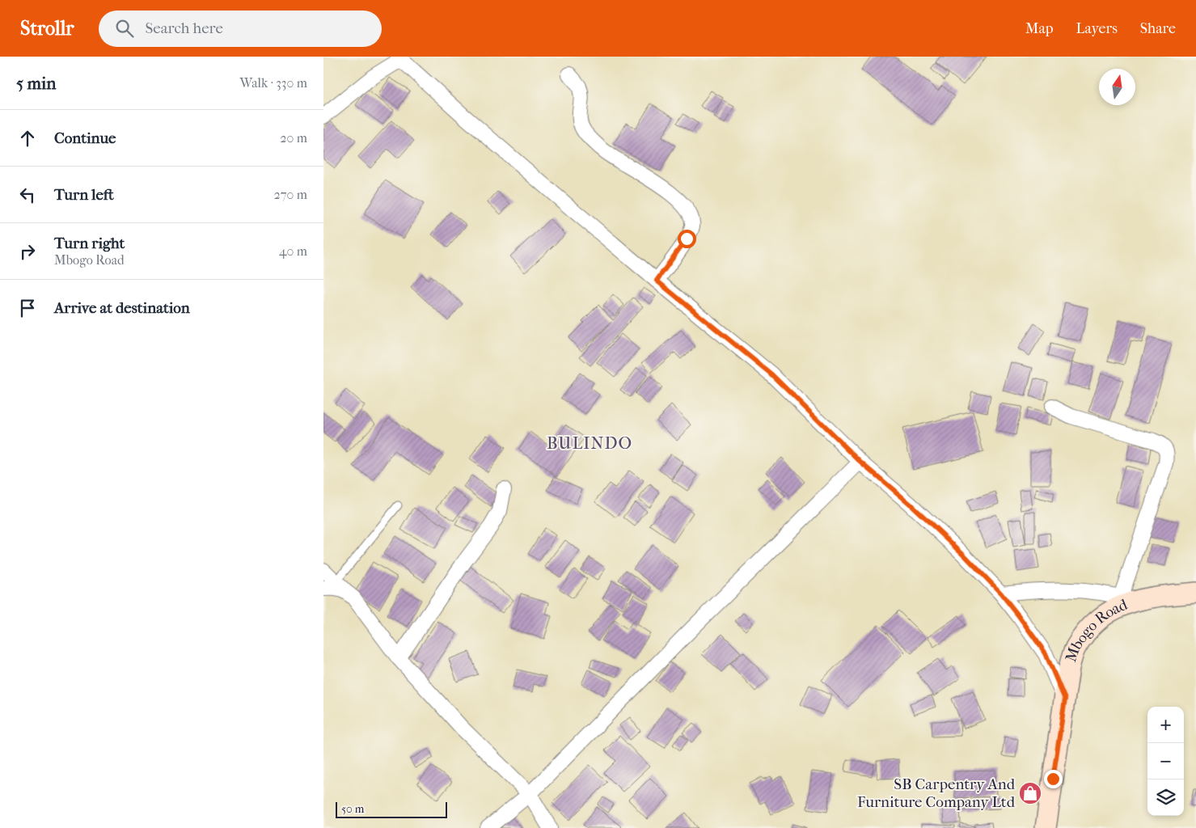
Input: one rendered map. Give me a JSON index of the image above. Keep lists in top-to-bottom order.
{
  "streets": {
    "main road": ["Mbogo Road"]
  },
  "districts": ["BULINDO"],
  "places": {
    "shop": ["SB Carpentry And Furniture Company Ltd"]
  },
  "scale_bar": "50 m",
  "north": "top",
  "page": {
    "header": "Strollr",
    "search": "Search here",
    "nav": ["Map", "Layers", "Share"],
    "heading": ["5 min", "Walk · 330 m"],
    "list": [
      ["Continue", "20 m"],
      ["Turn left", "270 m"],
      ["Turn right", "Mbogo Road", "40 m"],
      "Arrive at destination"
    ],
    "map_buttons": ["+", "−"],
    "scale": "50 m"
  }
}
